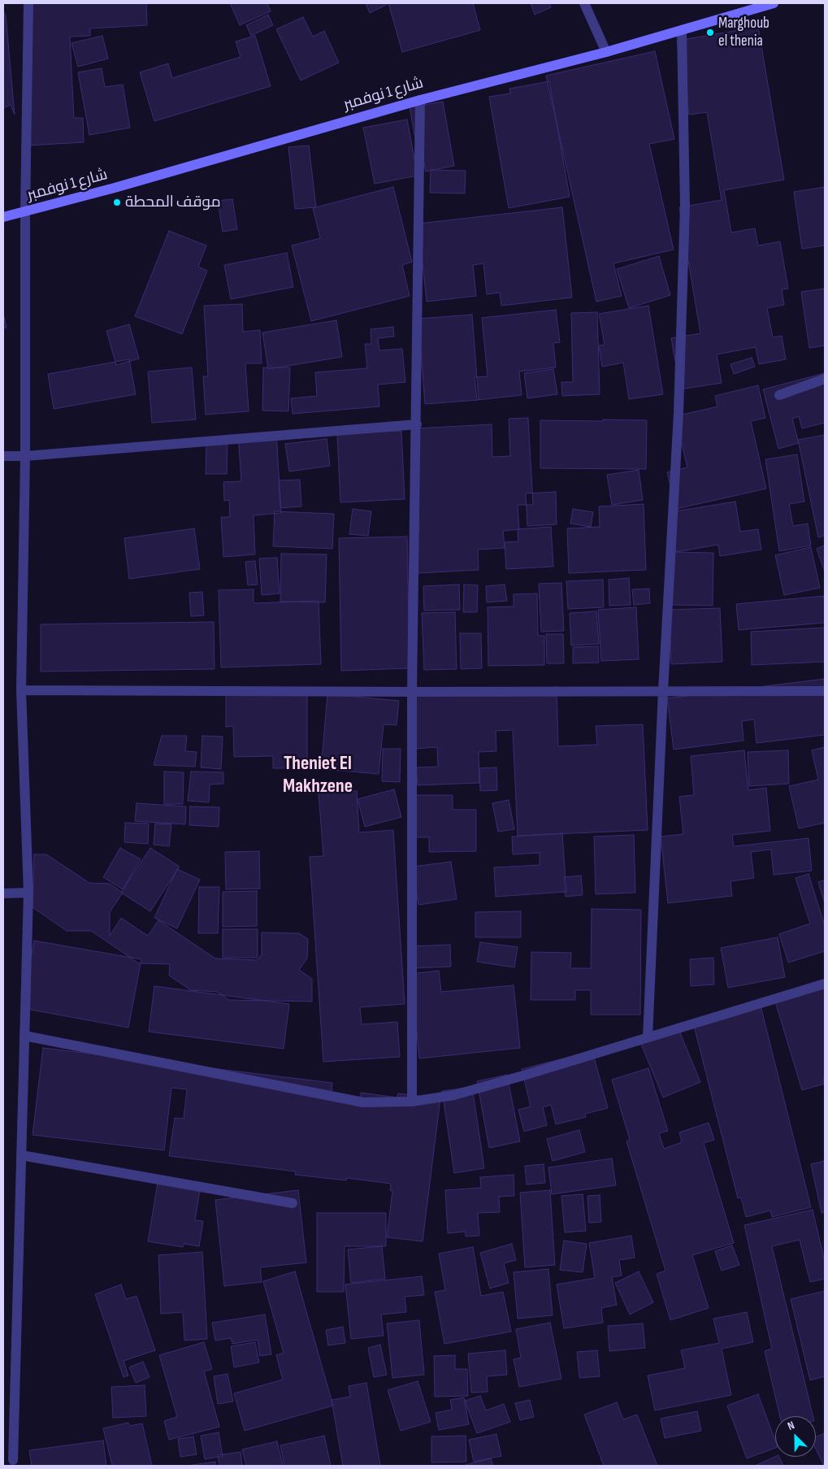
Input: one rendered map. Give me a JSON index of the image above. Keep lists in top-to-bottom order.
{
  "streets": {
    "main road": ["شارع 1 نوفمبر"]
  },
  "districts": ["Theniet El Makhzene"],
  "places": ["Marghoub el thenia", "موقف المحطة"],
  "north": "top left"
}
